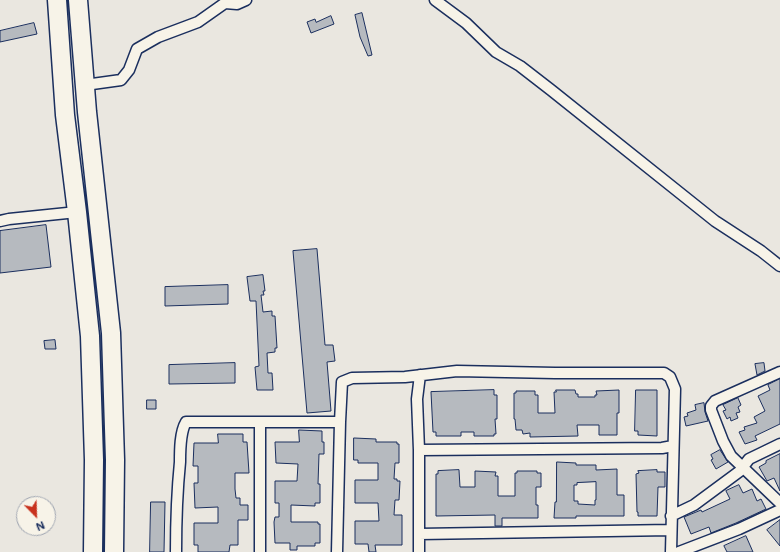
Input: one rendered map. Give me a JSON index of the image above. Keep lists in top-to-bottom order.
{
  "north": "bottom right"
}
